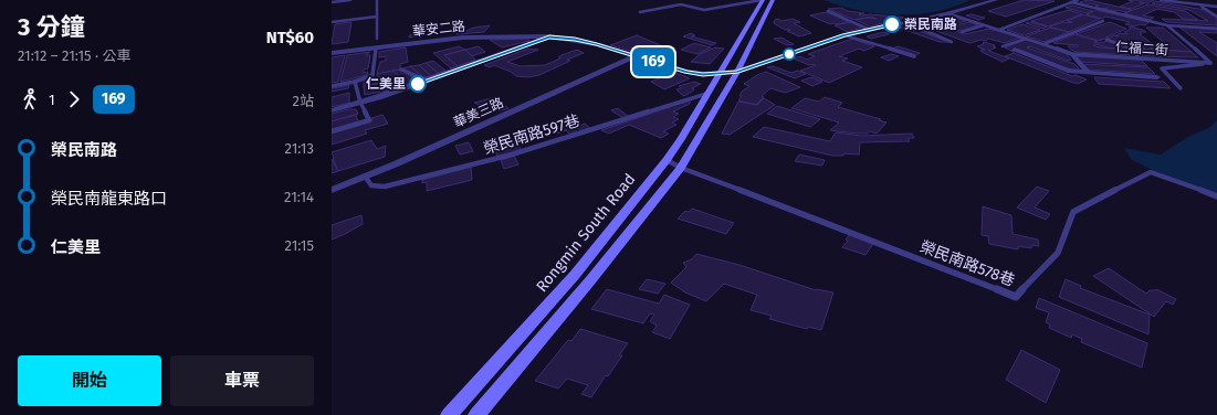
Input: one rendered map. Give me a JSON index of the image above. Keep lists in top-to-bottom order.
{
  "streets": {
    "street": ["華安二路", "華美三路", "Rongmin South Road"],
    "lane": ["仁福二街", "榮民南路597巷", "榮民南路578巷"]
  },
  "crossings": [
    ["華安二路", "華美三路"],
    ["華安二路", "Rongmin South Road"],
    ["華美三路", "榮民南路597巷"],
    ["榮民南路597巷", "Rongmin South Road"],
    ["Rongmin South Road", "榮民南路578巷"]
  ],
  "places": ["榮民南路", "仁美里"],
  "lines": ["bus line 169"],
  "page": {
    "heading": ["3 分鐘", "21:12 – 21:15 · 公車", "NT$60"],
    "on_map": "169",
    "legs": ["1", "169", "2站"],
    "list": [
      {
        "name": "榮民南路",
        "value": "21:13"
      },
      {
        "name": "榮民南龍東路口",
        "value": "21:14"
      },
      {
        "name": "仁美里",
        "value": "21:15"
      }
    ],
    "buttons": ["開始", "車票"]
  }
}
